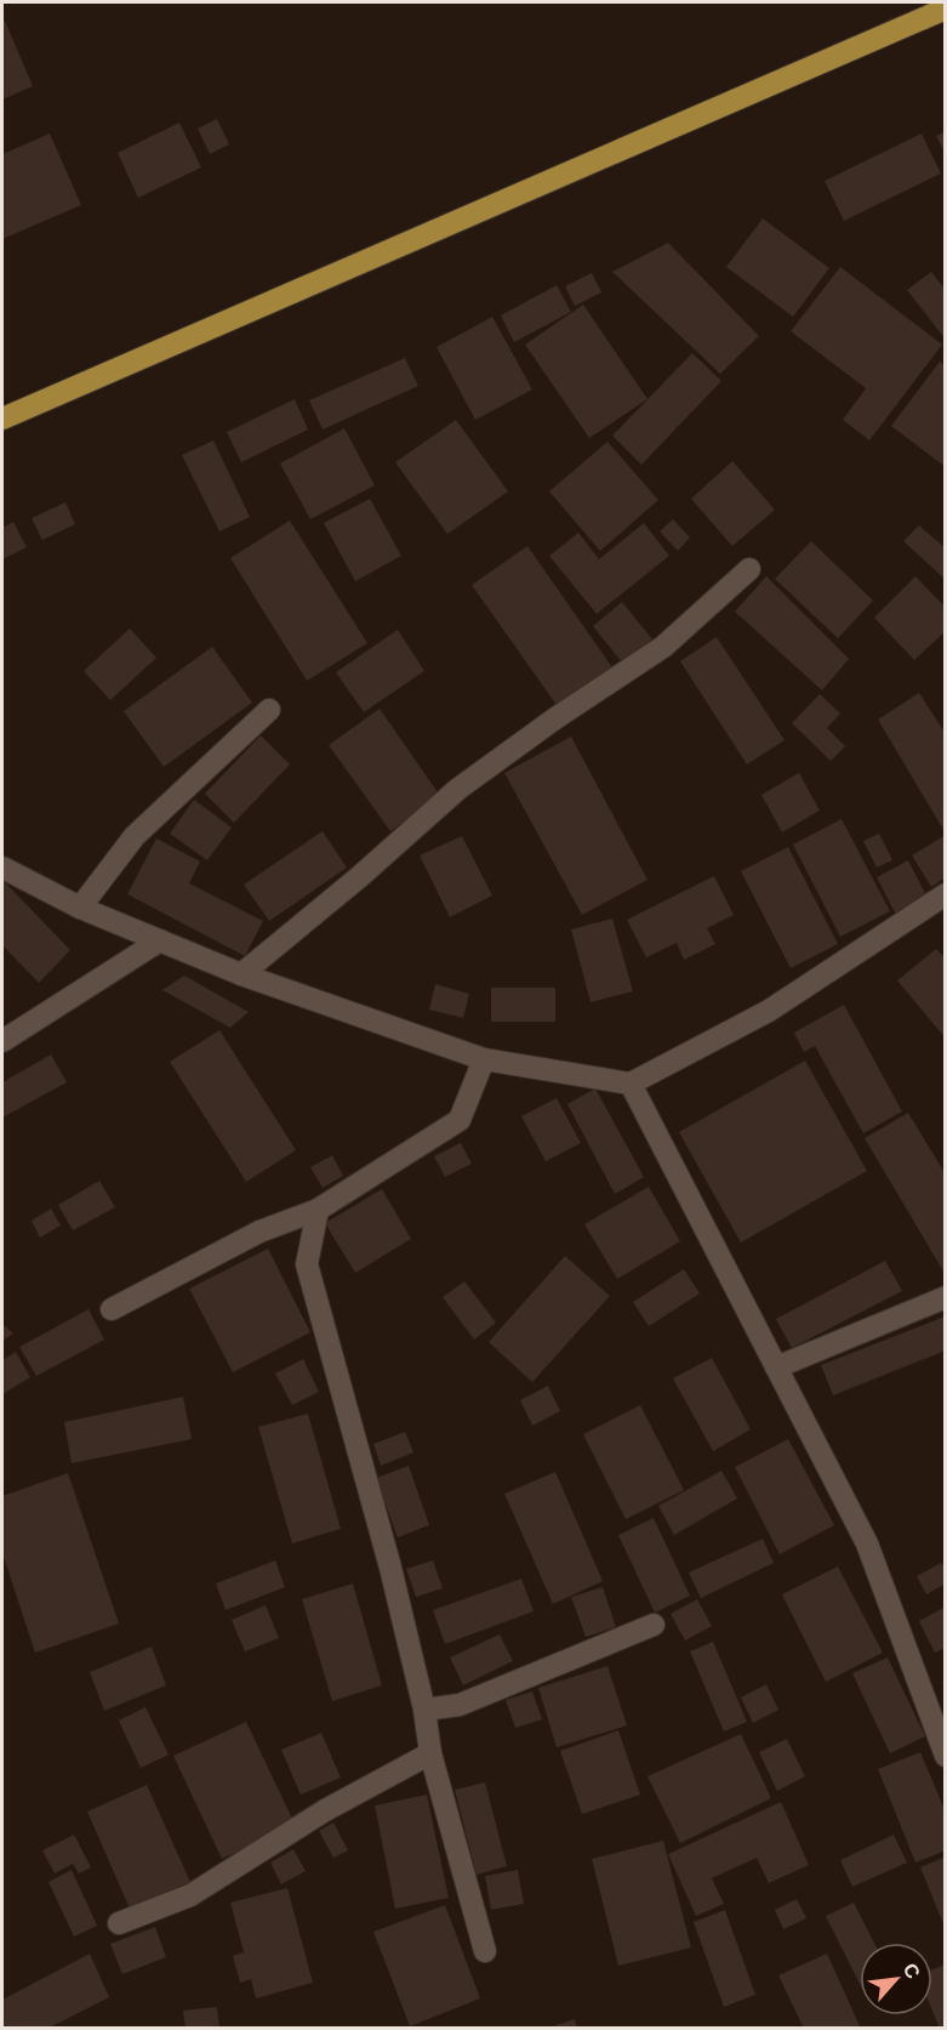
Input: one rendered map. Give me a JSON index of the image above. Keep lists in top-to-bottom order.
{
  "north": "top right"
}
